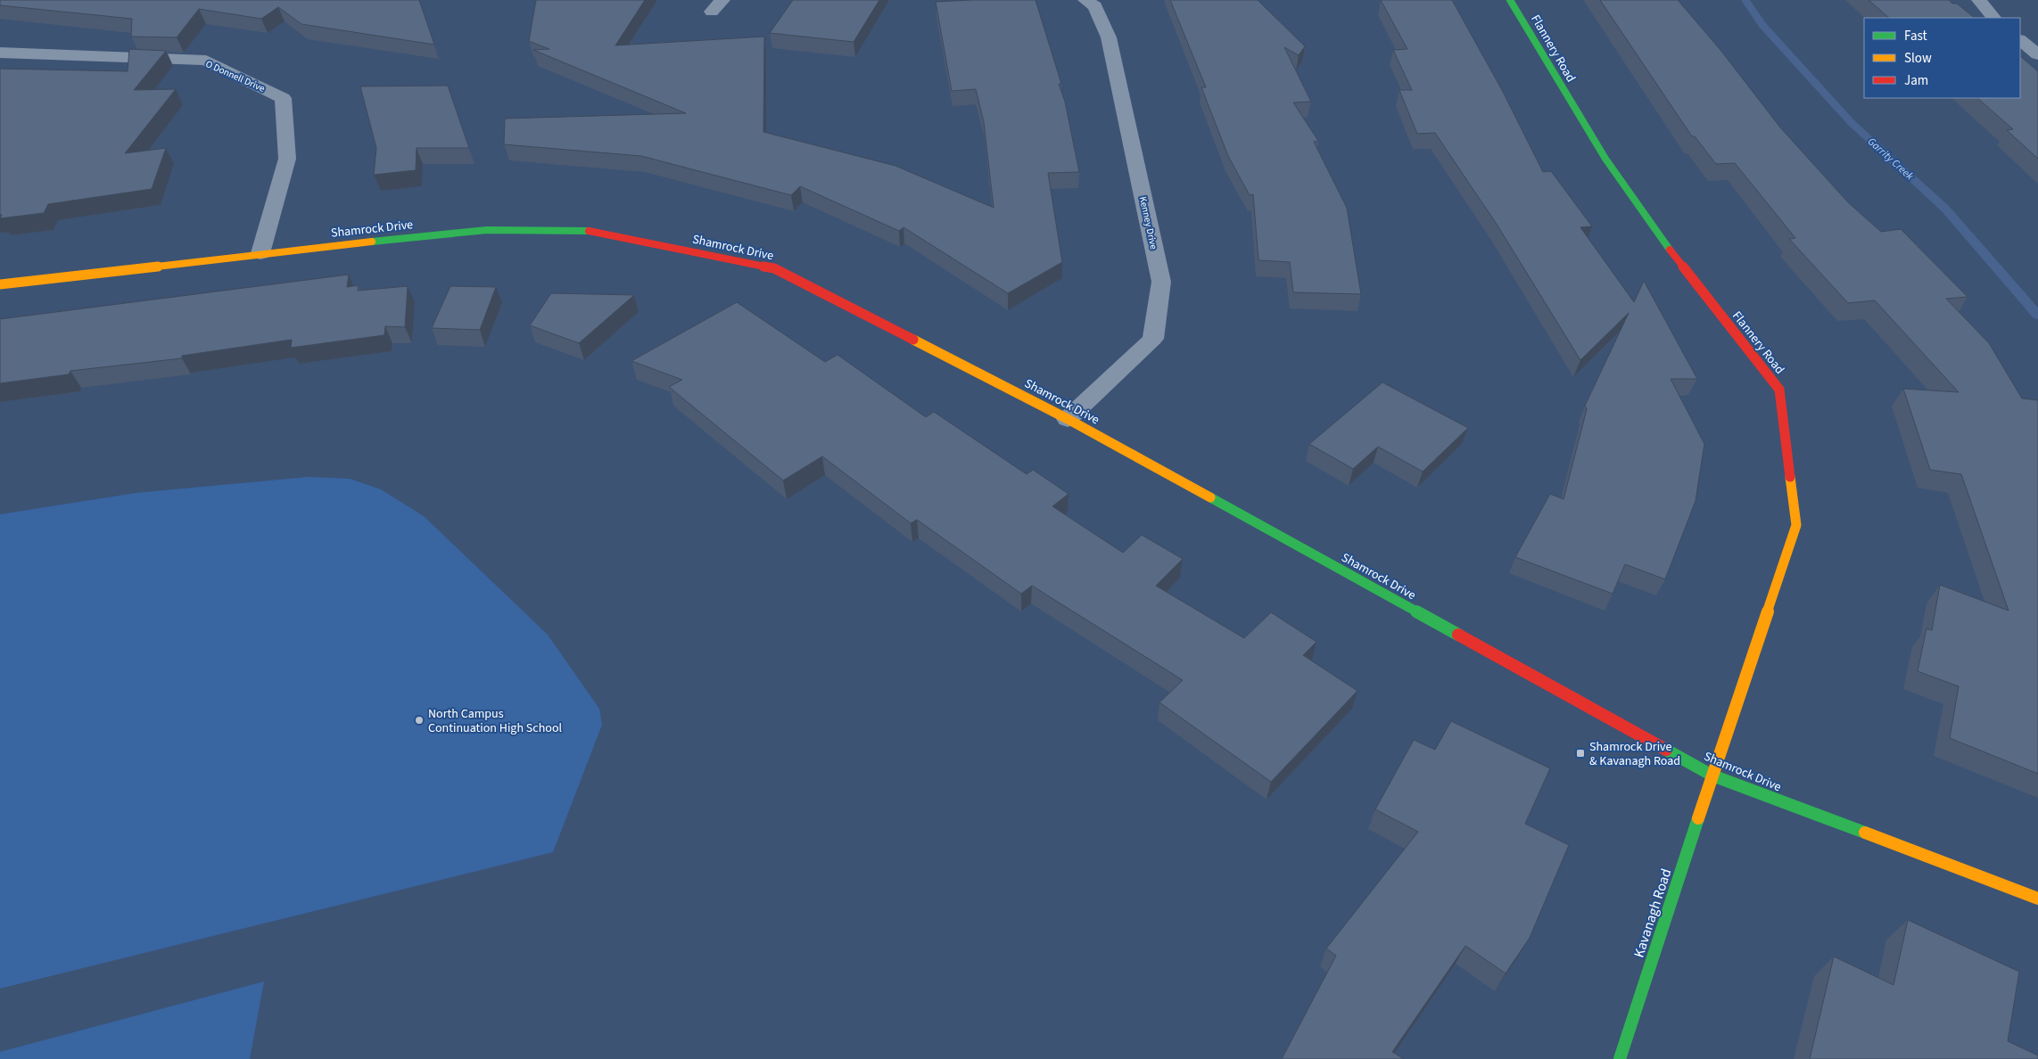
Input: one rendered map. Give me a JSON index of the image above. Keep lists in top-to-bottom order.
{
  "streets": {
    "street": [
      "Flannery Road",
      "O Donnell Drive",
      "Kenney Drive",
      "Shamrock Drive",
      "Kavanagh Road"
    ]
  },
  "crossings": [
    ["Flannery Road", "Shamrock Drive"],
    ["Flannery Road", "Kavanagh Road"],
    ["O Donnell Drive", "Shamrock Drive"],
    ["Kenney Drive", "Shamrock Drive"],
    ["Shamrock Drive", "Kavanagh Road"]
  ],
  "water": ["Garrity Creek"],
  "places": {
    "other": ["North Campus Continuation High School"],
    "transit": ["Shamrock Drive & Kavanagh Road"]
  },
  "legend": ["Fast", "Slow", "Jam"]
}
